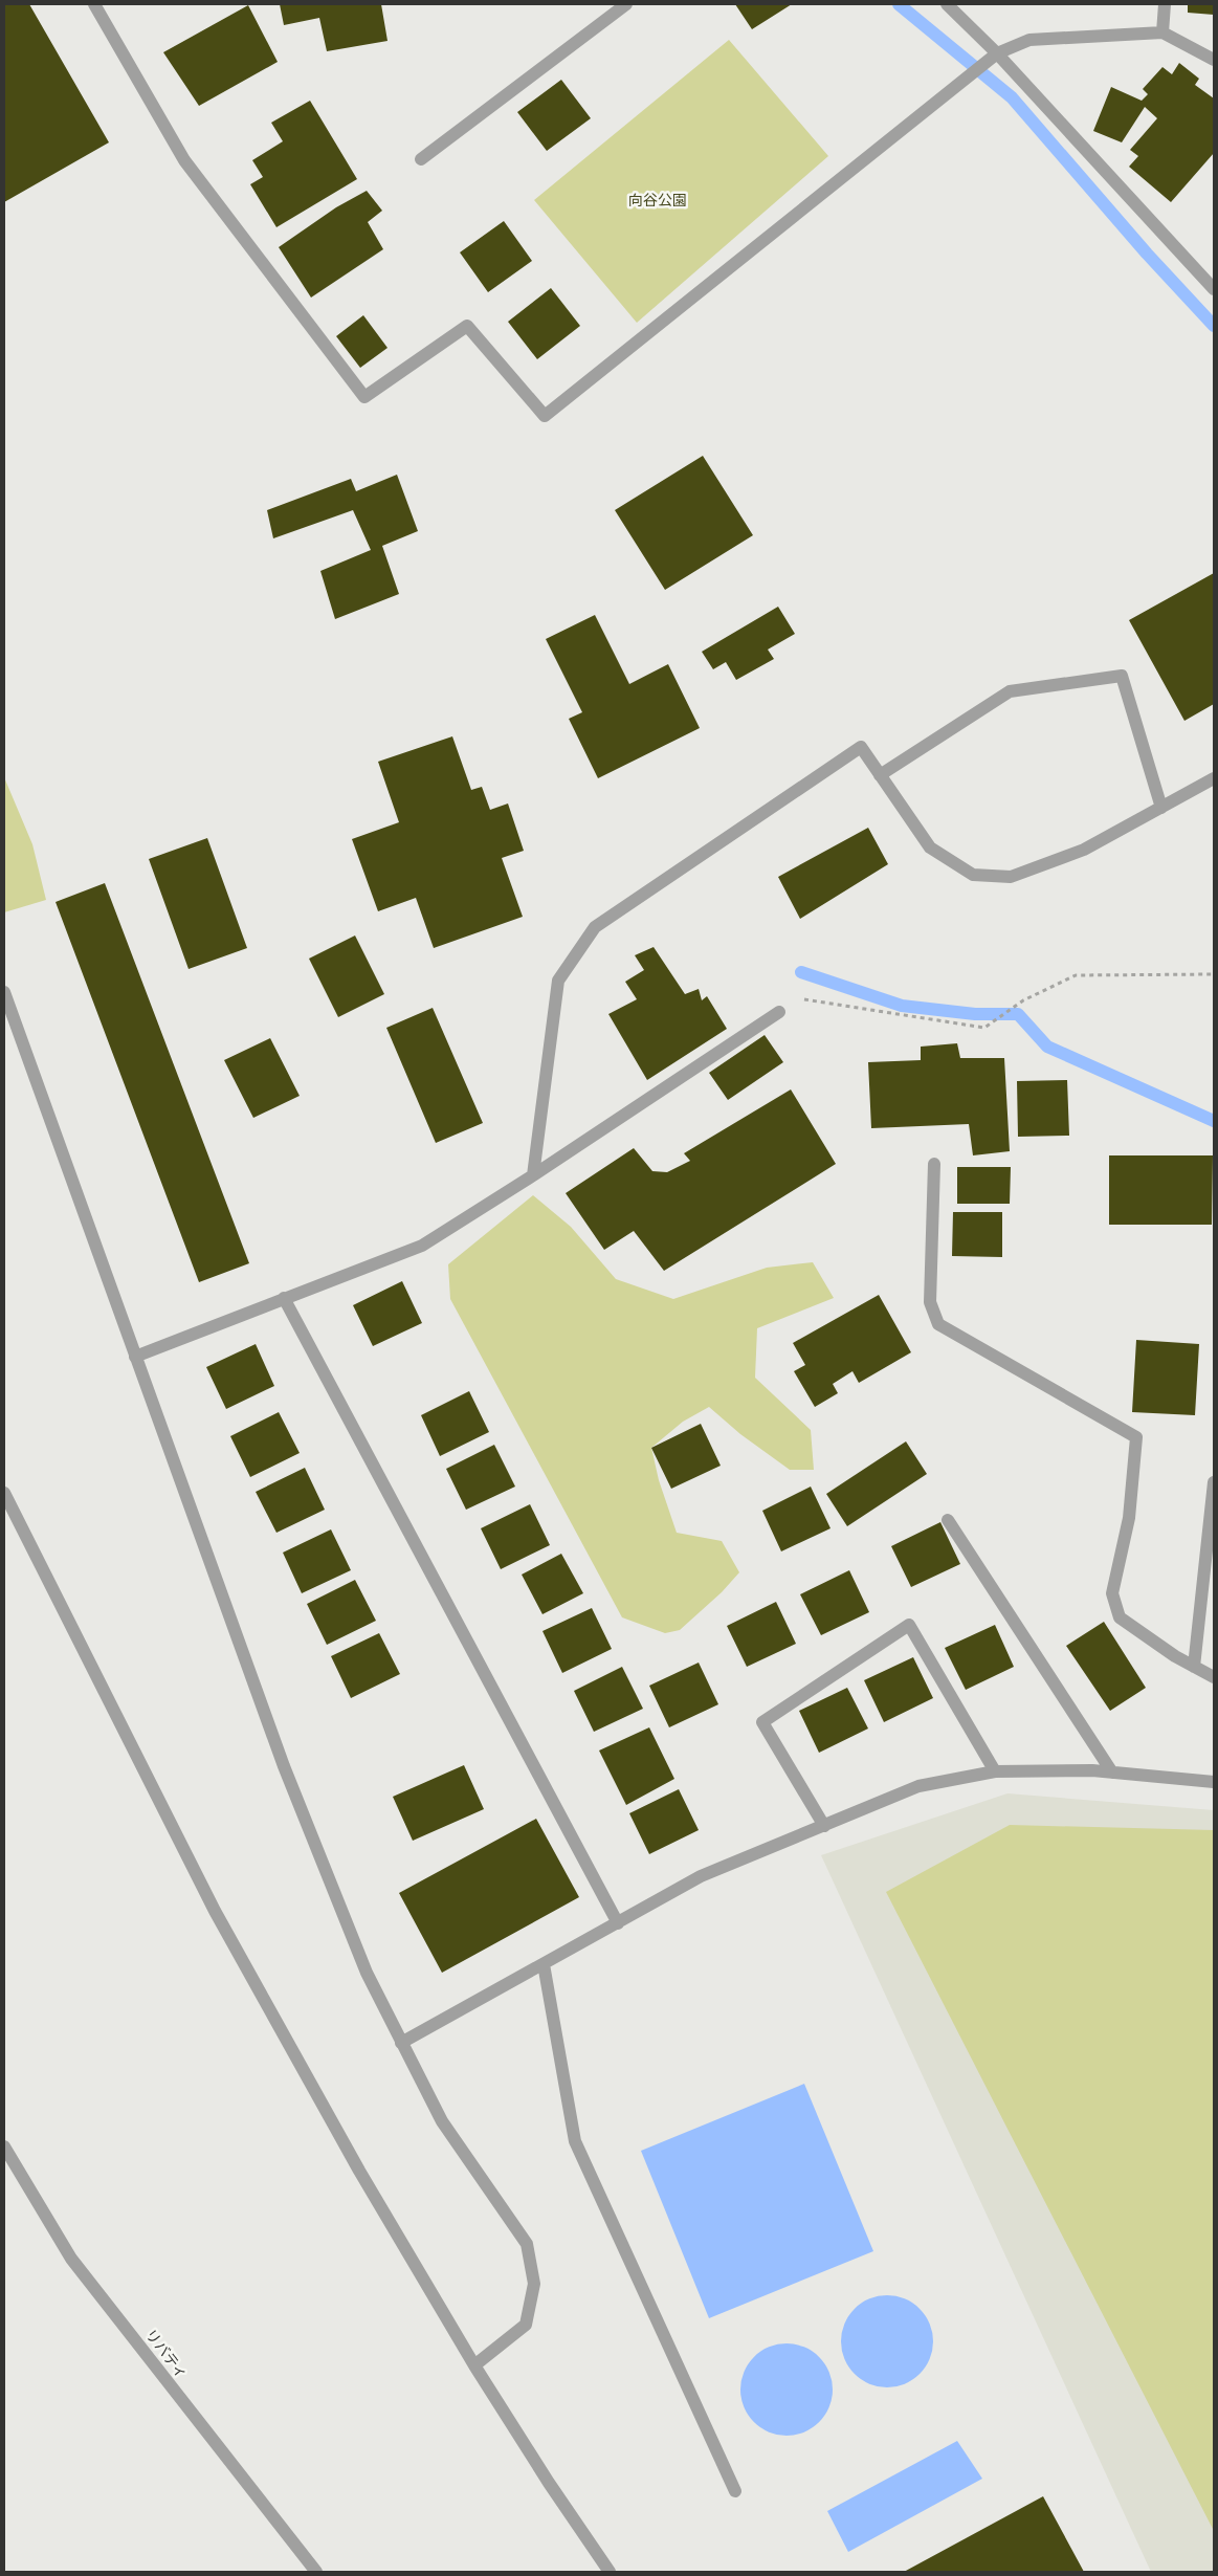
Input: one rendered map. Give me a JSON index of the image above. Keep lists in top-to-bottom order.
{
  "streets": {
    "street": ["リバティ"]
  },
  "parks": ["向谷公園"]
}
